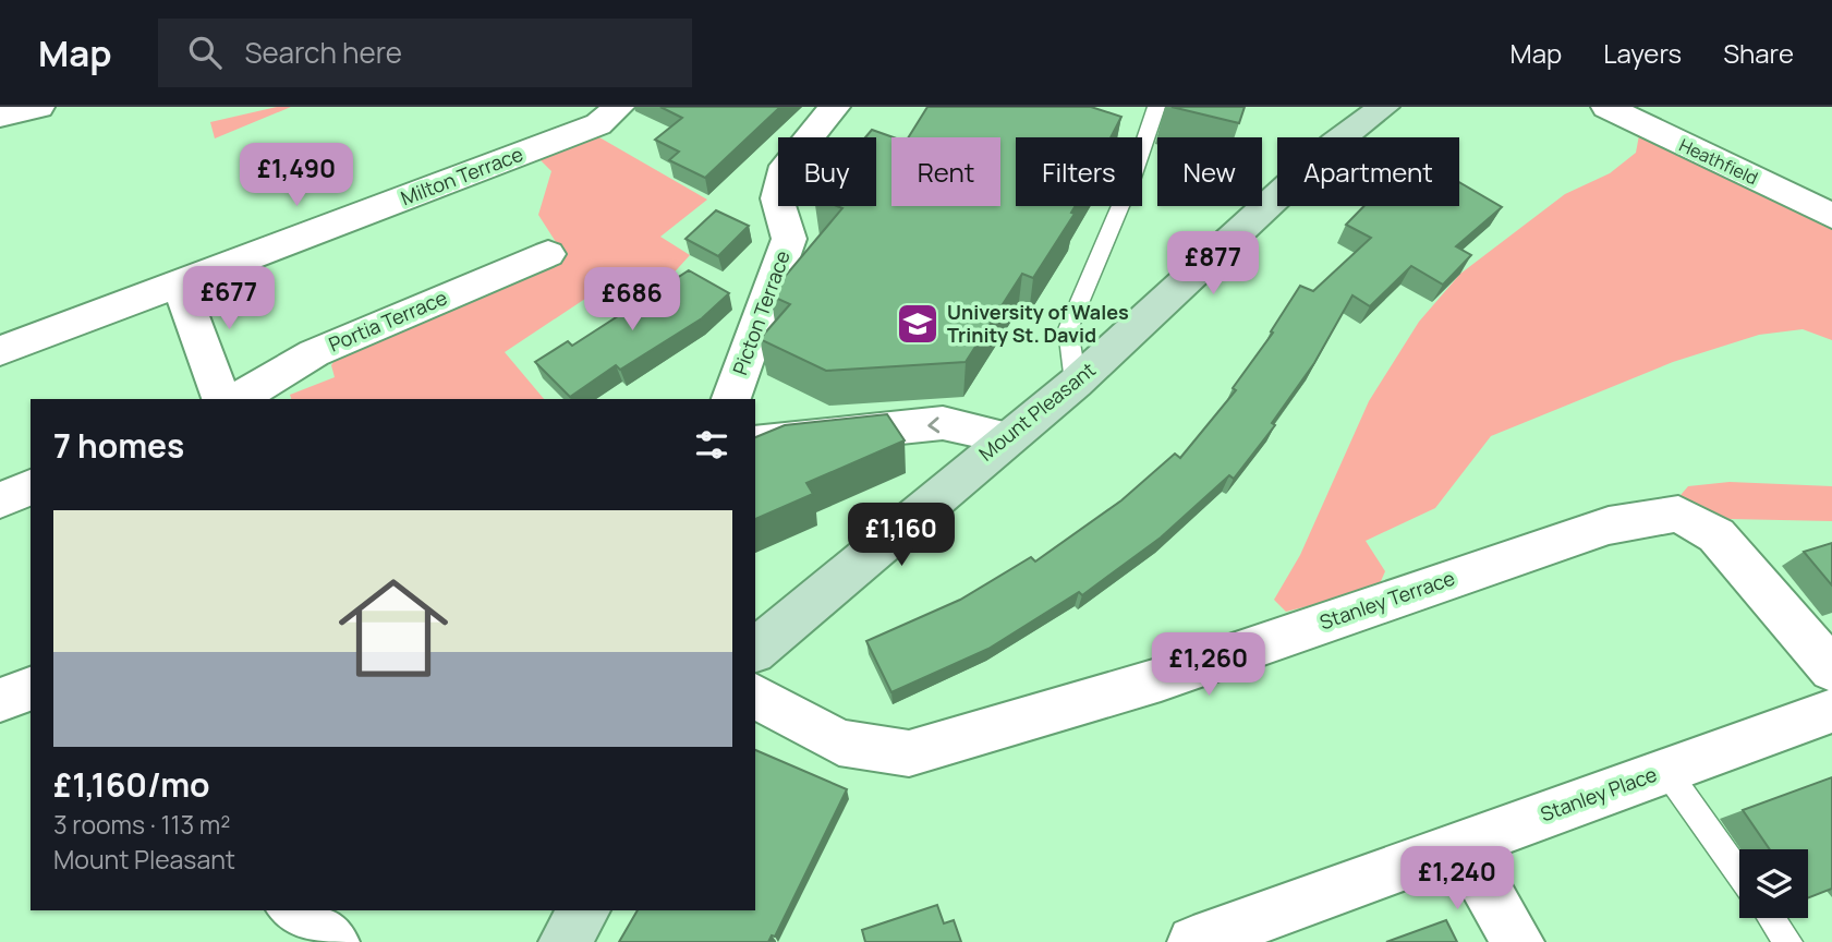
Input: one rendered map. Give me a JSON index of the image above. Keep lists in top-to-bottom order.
{
  "streets": {
    "street": [
      "Heathfield",
      "Milton Terrace",
      "Picton Terrace",
      "Portia Terrace",
      "Mount Pleasant",
      "Stanley Terrace",
      "Stanley Place"
    ]
  },
  "places": {
    "school or university": ["University of Wales Trinity St. David"]
  },
  "page": {
    "header": "Map",
    "search": "Search here",
    "nav": ["Map", "Layers", "Share"],
    "chip": [
      "Buy",
      "Rent",
      "Filters",
      "New",
      "Apartment"
    ],
    "price": [
      "£1,490",
      "£877",
      "£677",
      "£686",
      "£1,160",
      "£1,260",
      "£1,240"
    ],
    "heading": "7 homes",
    "list": [
      {
        "name": "£1,160/mo",
        "note": "3 rooms · 113 m² · Mount Pleasant"
      }
    ]
  }
}
